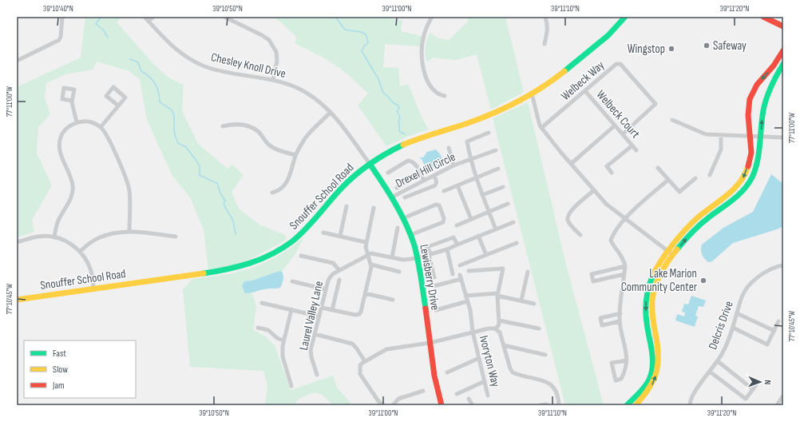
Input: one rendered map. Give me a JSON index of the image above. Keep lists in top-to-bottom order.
{
  "streets": {
    "street": [
      "Chesley Knoll Drive",
      "Welbeck Way",
      "Welbeck Court",
      "Drexel Hill Circle",
      "Snouffer School Road",
      "Lewisberry Drive",
      "Laurel Valley Lane",
      "Delcris Drive",
      "Ivoryton Way"
    ]
  },
  "crossings": [
    ["Chesley Knoll Drive", "Snouffer School Road"],
    ["Chesley Knoll Drive", "Lewisberry Drive"],
    ["Welbeck Way", "Welbeck Court"],
    ["Drexel Hill Circle", "Lewisberry Drive"],
    ["Snouffer School Road", "Lewisberry Drive"]
  ],
  "places": ["Safeway", "Wingstop", "Lake Marion Community Center"],
  "legend": ["Fast", "Slow", "Jam"],
  "north": "right",
  "coordinates": [
    "39°10'40\"N",
    "39°10'50\"N",
    "39°11'00\"N",
    "39°11'10\"N",
    "39°11'20\"N",
    "77°11'00\"W",
    "77°10'45\"W"
  ]
}
